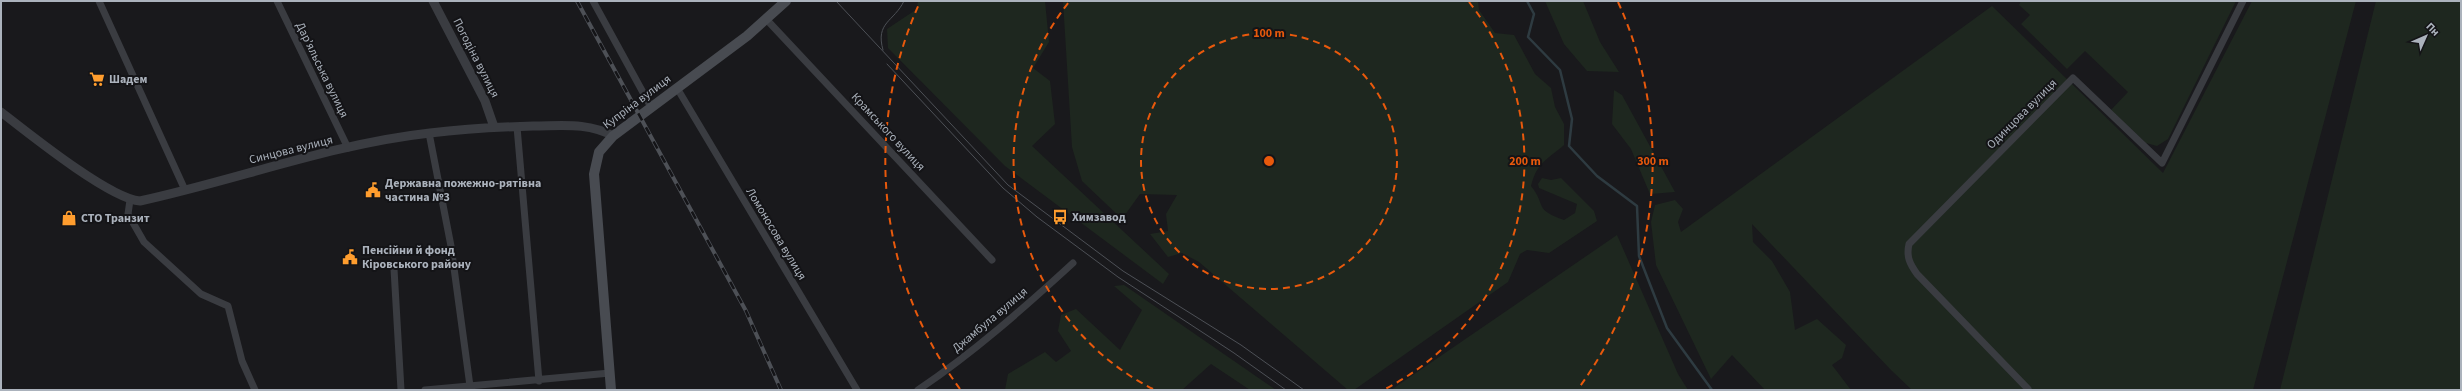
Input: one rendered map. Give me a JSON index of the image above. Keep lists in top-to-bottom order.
{
  "streets": {
    "main road": ["Купріна вулиця"],
    "street": [
      "Погодіна вулиця",
      "Дар’яльська вулиця",
      "Одинцова вулиця",
      "Крамського вулиця",
      "Синцова вулиця",
      "Ломоносова вулиця",
      "Джамбула вулиця"
    ]
  },
  "crossings": [
    ["Погодіна вулиця", "Синцова вулиця"],
    ["Дар’яльська вулиця", "Синцова вулиця"],
    ["Купріна вулиця", "Крамського вулиця"],
    ["Купріна вулиця", "Синцова вулиця"],
    ["Купріна вулиця", "Ломоносова вулиця"]
  ],
  "places": {
    "supermarket": ["Шадем"],
    "public building": ["Державна пожежно-рятівна частина №3", "Пенсійни й фонд Кіровського району"],
    "bus stop": ["Химзавод"],
    "shop": ["СТО Транзит"]
  },
  "north": "top right",
  "rings": ["100 m", "200 m", "300 m"]
}
